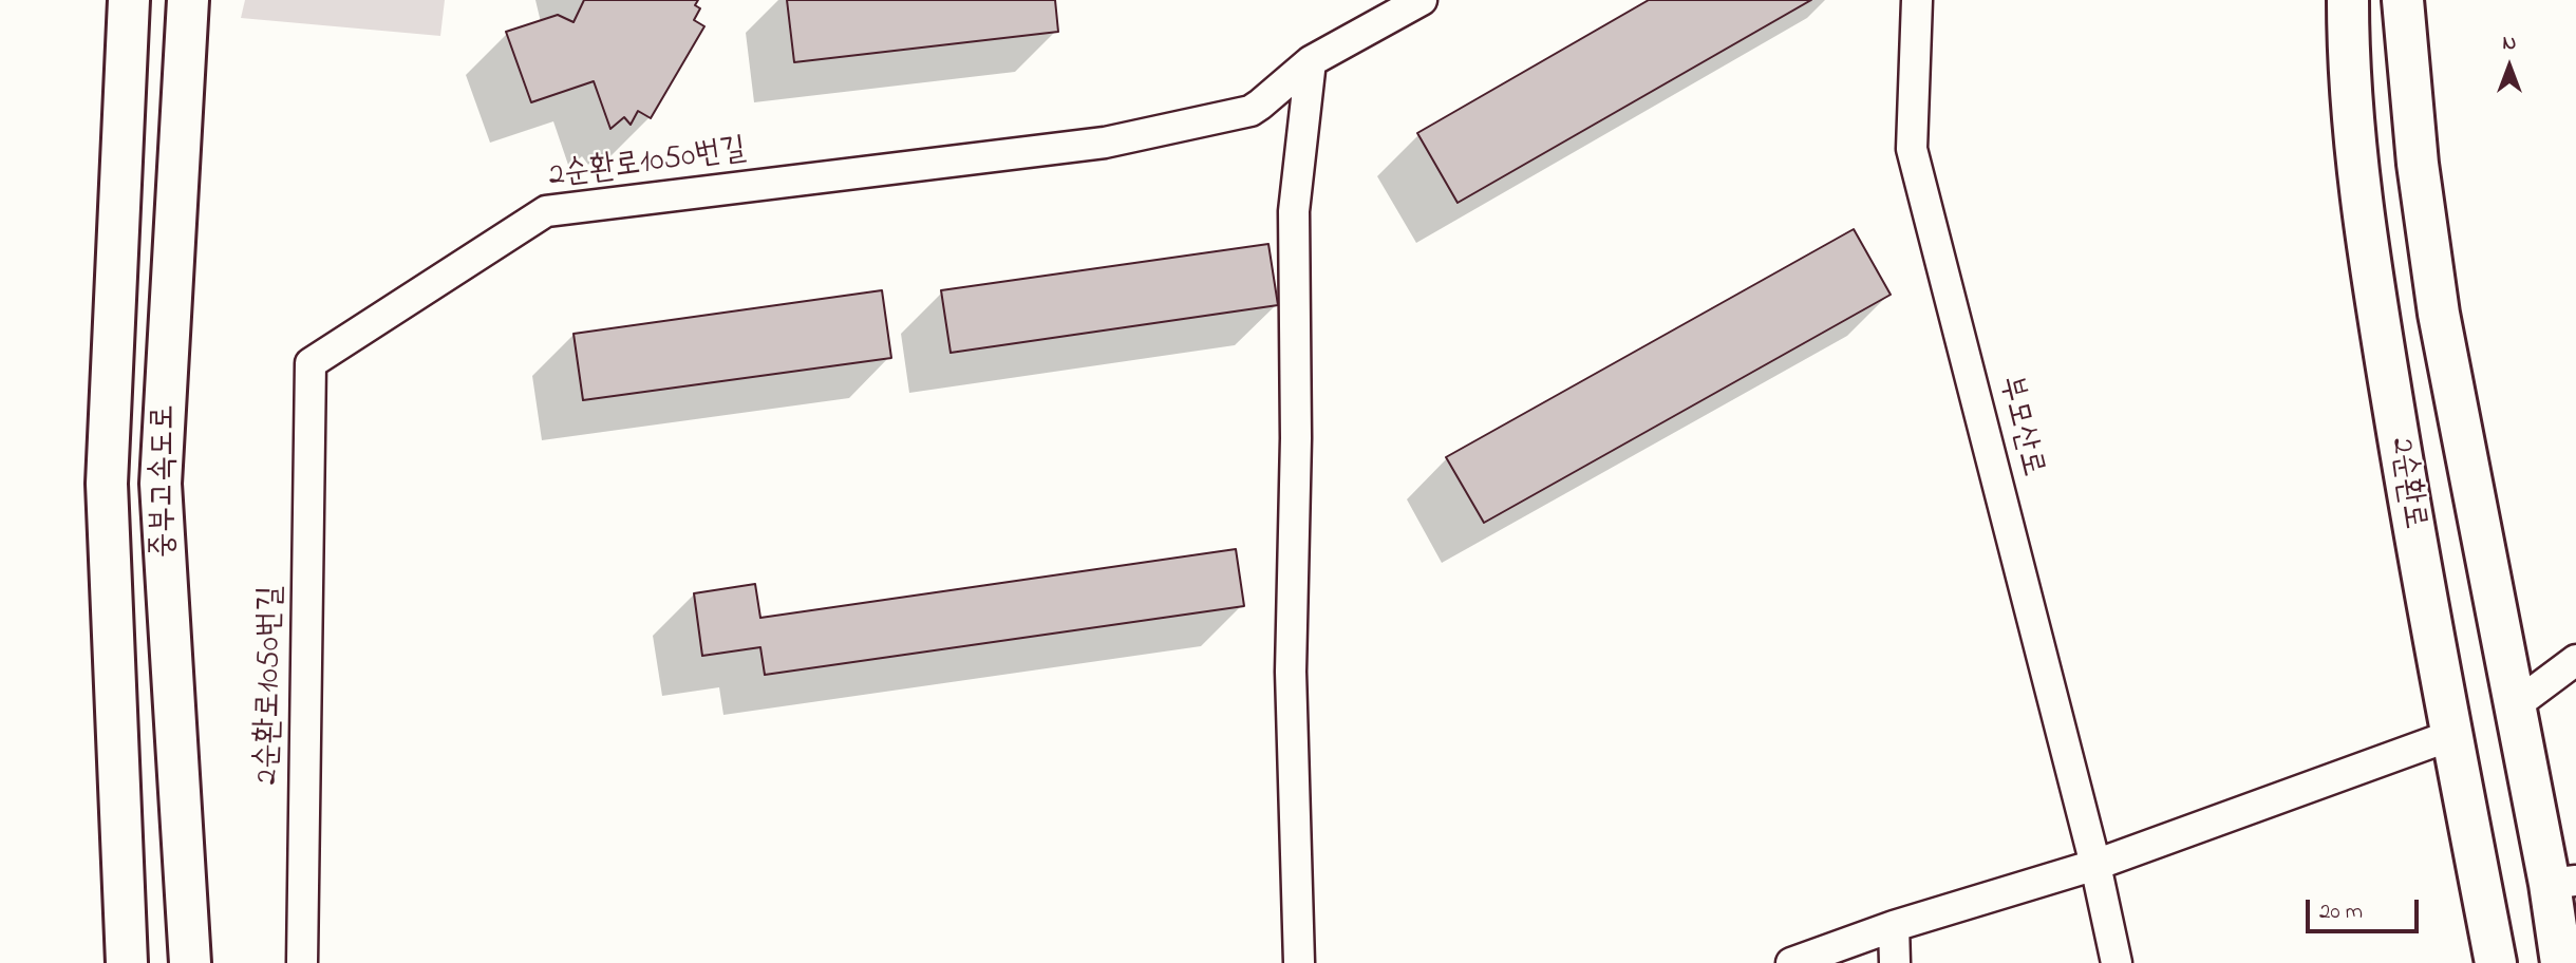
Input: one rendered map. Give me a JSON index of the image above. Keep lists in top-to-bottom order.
{
  "streets": {
    "main road": ["중부고속도로", "2순환로"],
    "street": ["2순환로1050번길", "부모산로"]
  },
  "scale_bar": "20 m",
  "north": "top"
}
